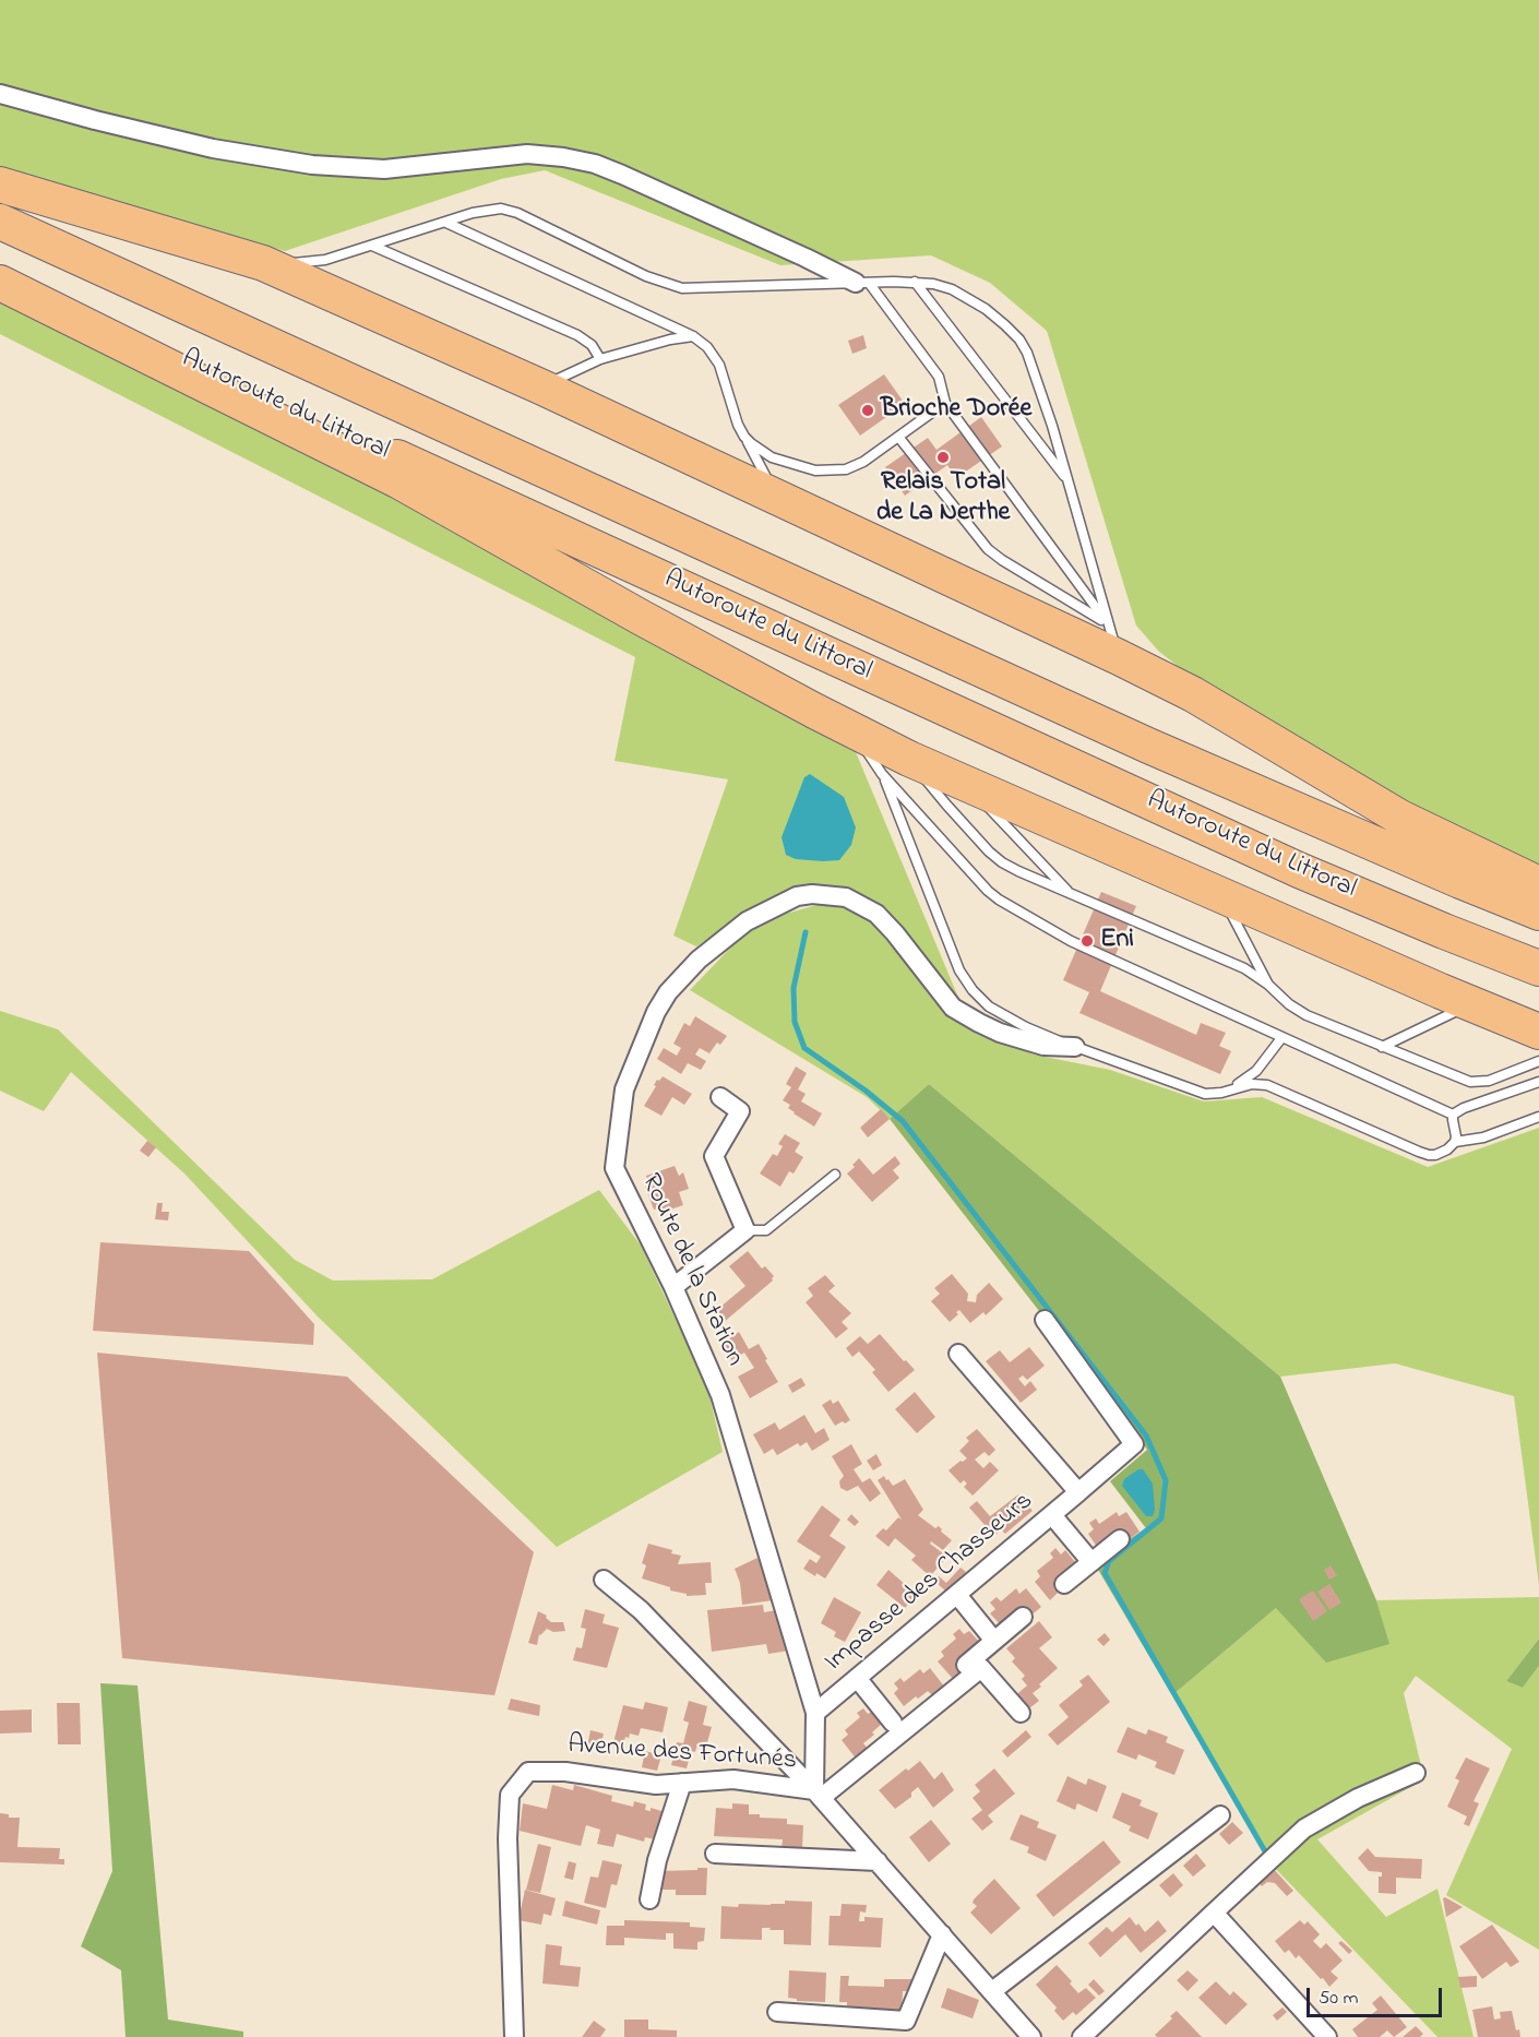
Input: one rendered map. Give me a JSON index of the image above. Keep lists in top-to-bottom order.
{
  "streets": {
    "highway": ["Autoroute du Littoral"],
    "street": ["Route de la Station", "Impasse des Chasseurs", "Avenue des Fortunés"]
  },
  "crossings": [
    ["Route de la Station", "Impasse des Chasseurs"],
    ["Route de la Station", "Avenue des Fortunés"]
  ],
  "places": ["Brioche Dorée", "Relais Total de La Nerthe", "Eni"],
  "scale_bar": "50 m"
}
